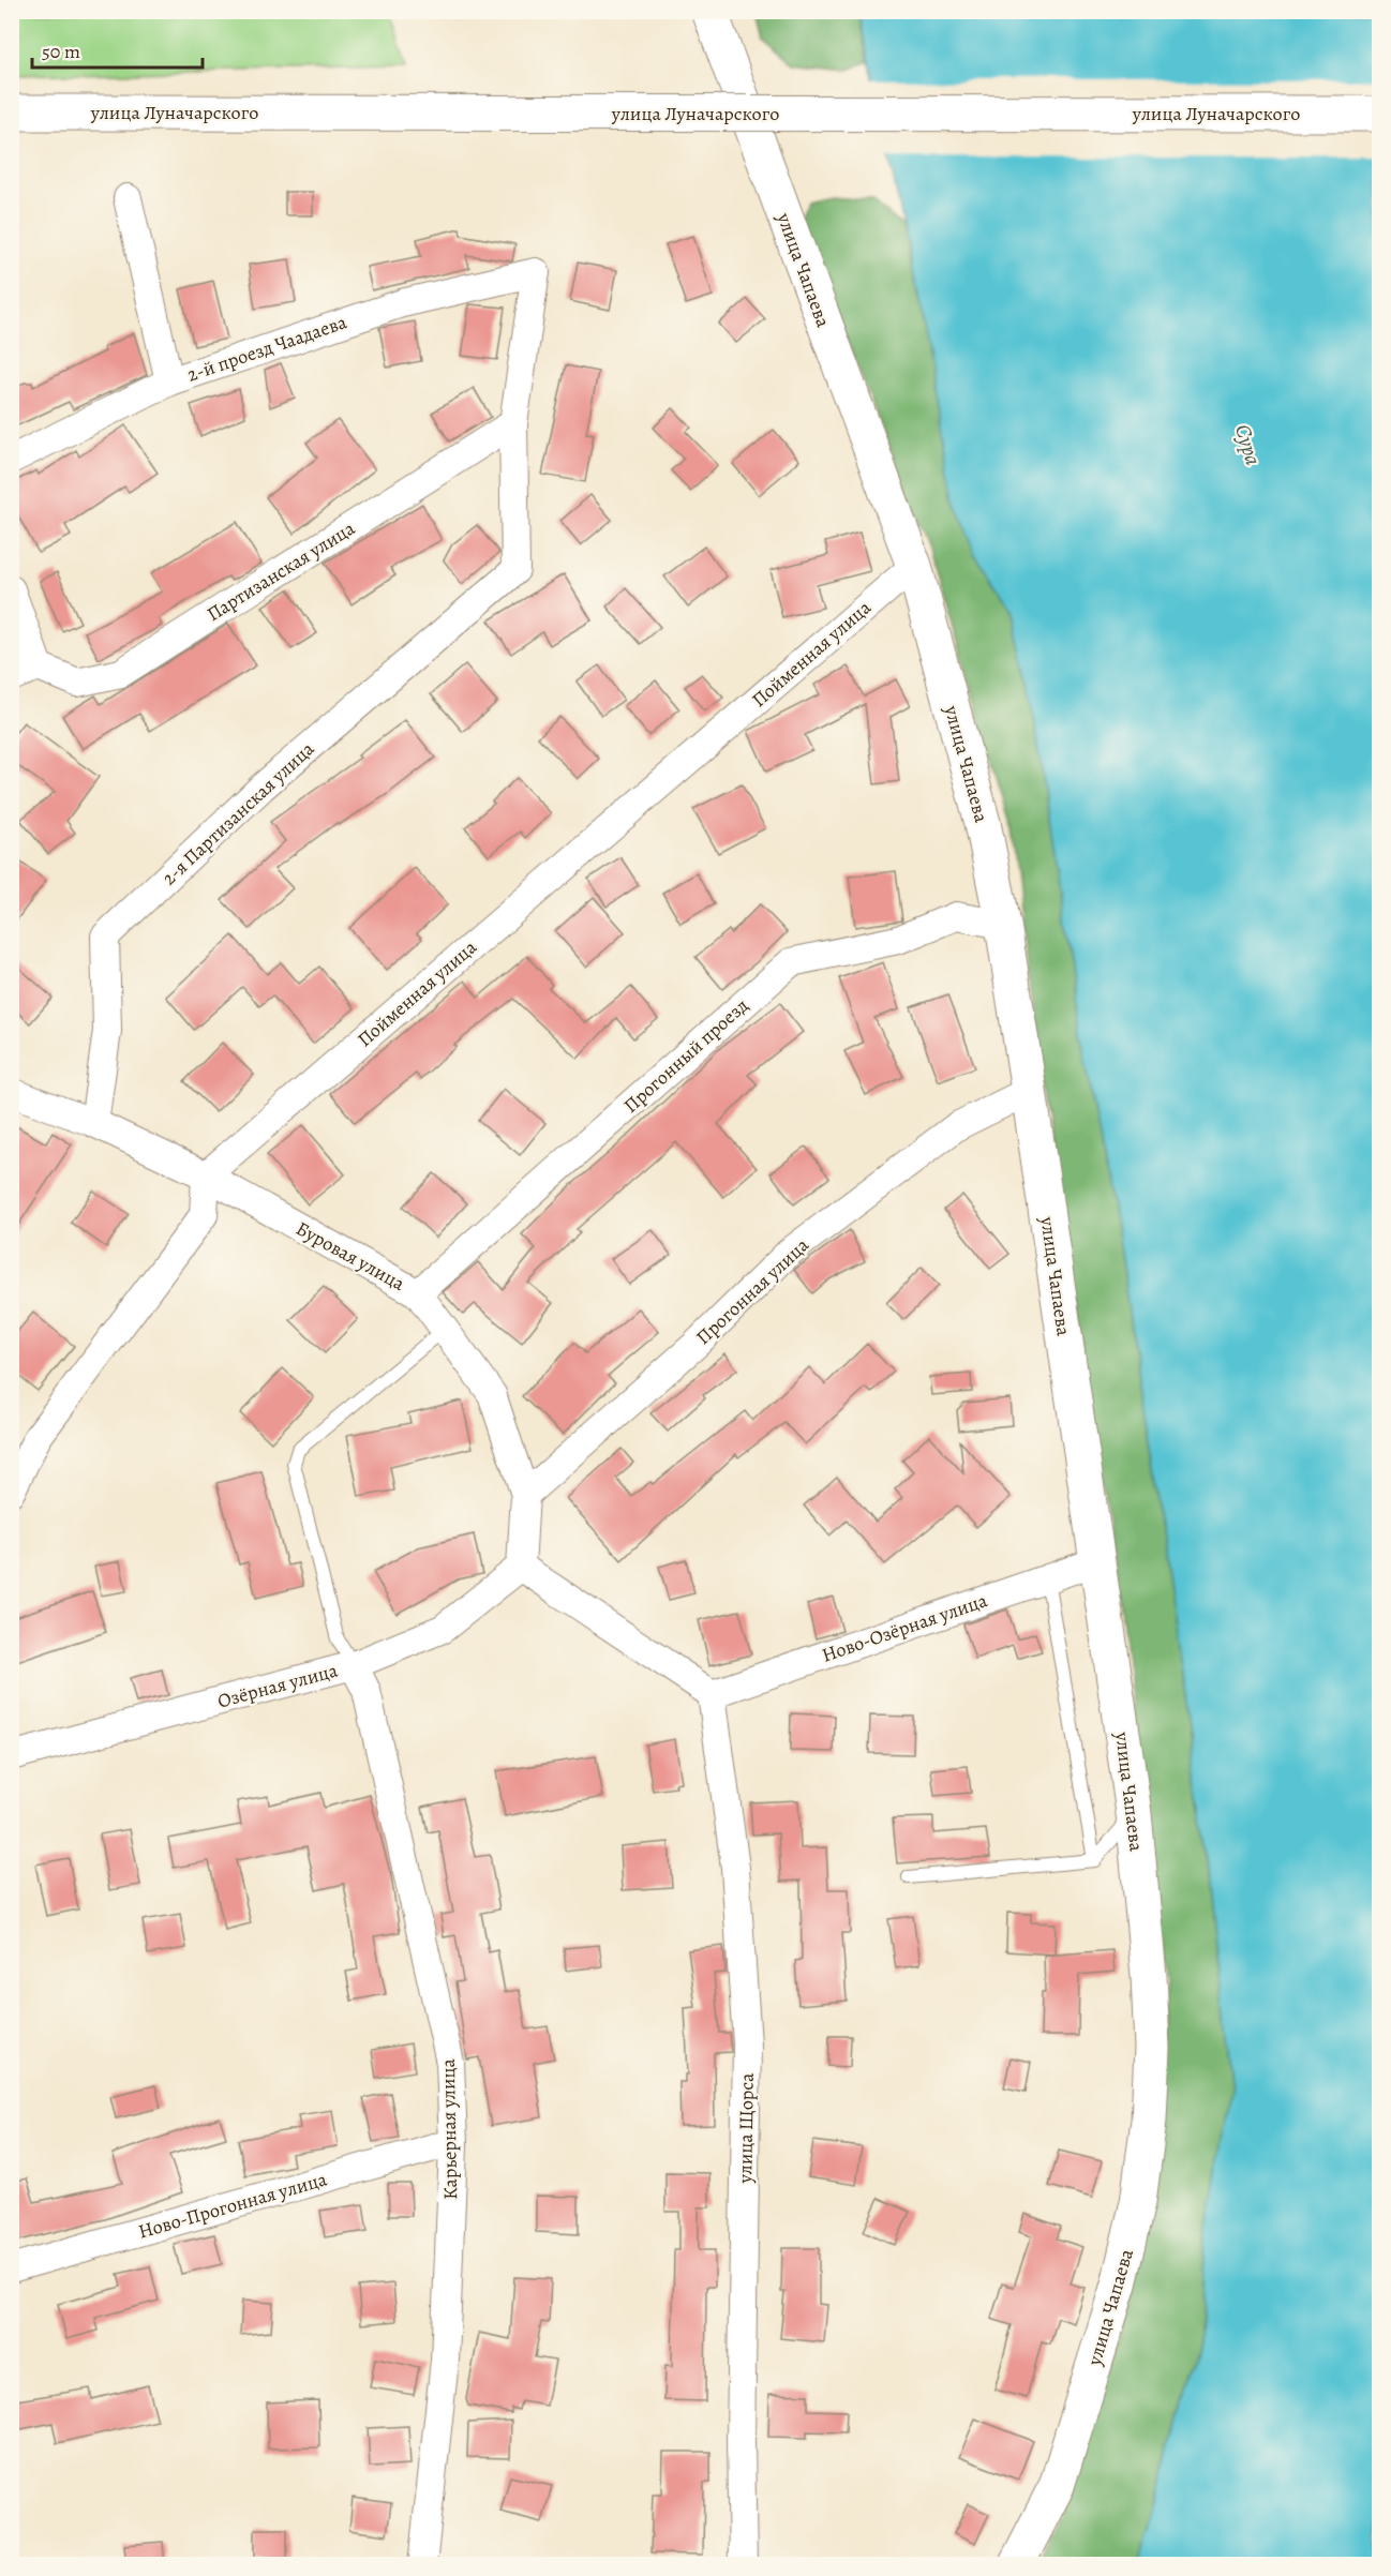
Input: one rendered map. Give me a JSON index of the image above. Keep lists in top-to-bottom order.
{
  "streets": {
    "street": [
      "улица Луначарского",
      "улица Чапаева",
      "2-й проезд Чаадаева",
      "Партизанская улица",
      "Пойменная улица",
      "2-я Партизанская улица",
      "Прогонный проезд",
      "Буровая улица",
      "Прогонная улица",
      "Ново-Озёрная улица",
      "Озёрная улица",
      "улица Щорса",
      "Карьерная улица",
      "Ново-Прогонная улица"
    ]
  },
  "crossings": [
    ["улица Чапаева", "Пойменная улица"],
    ["улица Чапаева", "Прогонный проезд"],
    ["улица Чапаева", "Прогонная улица"],
    ["улица Чапаева", "Ново-Озёрная улица"],
    ["2-й проезд Чаадаева", "Партизанская улица"],
    ["2-й проезд Чаадаева", "2-я Партизанская улица"],
    ["Партизанская улица", "2-я Партизанская улица"],
    ["Пойменная улица", "Буровая улица"],
    ["2-я Партизанская улица", "Буровая улица"],
    ["Прогонный проезд", "Буровая улица"],
    ["Буровая улица", "Прогонная улица"],
    ["Буровая улица", "Озёрная улица"],
    ["Ново-Озёрная улица", "улица Щорса"],
    ["Озёрная улица", "Карьерная улица"],
    ["Карьерная улица", "Ново-Прогонная улица"]
  ],
  "water": ["Сура"],
  "scale_bar": "50 m"
}
